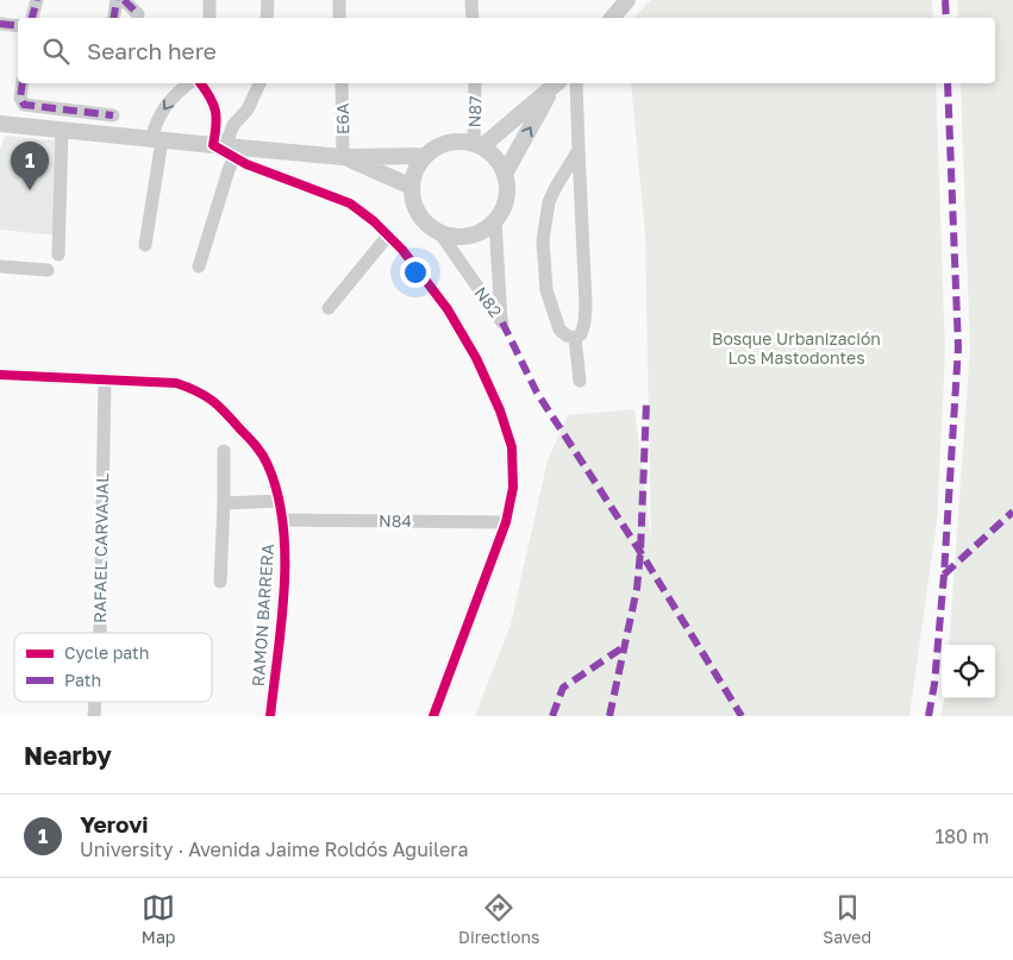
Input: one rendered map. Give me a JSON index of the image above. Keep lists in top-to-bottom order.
{
  "streets": {
    "street": [
      "N87",
      "E6A",
      "N82",
      "N84",
      "RAFAEL CARVAJAL",
      "RAMON BARRERA"
    ]
  },
  "crossings": [
    ["N87", "N82"],
    ["N84", "RAMON BARRERA"],
    ["RAFAEL CARVAJAL", "RAMON BARRERA"]
  ],
  "parks": ["Bosque Urbanización Los Mastodontes"],
  "legend": ["Cycle path", "Path"],
  "page": {
    "search": "Search here",
    "pins": "1",
    "heading": "Nearby",
    "list": [
      {
        "mark": "1",
        "name": "Yerovi",
        "note": "University · Avenida Jaime Roldós Aguilera",
        "value": "180 m"
      }
    ],
    "nav": ["Map", "Directions", "Saved"]
  }
}
